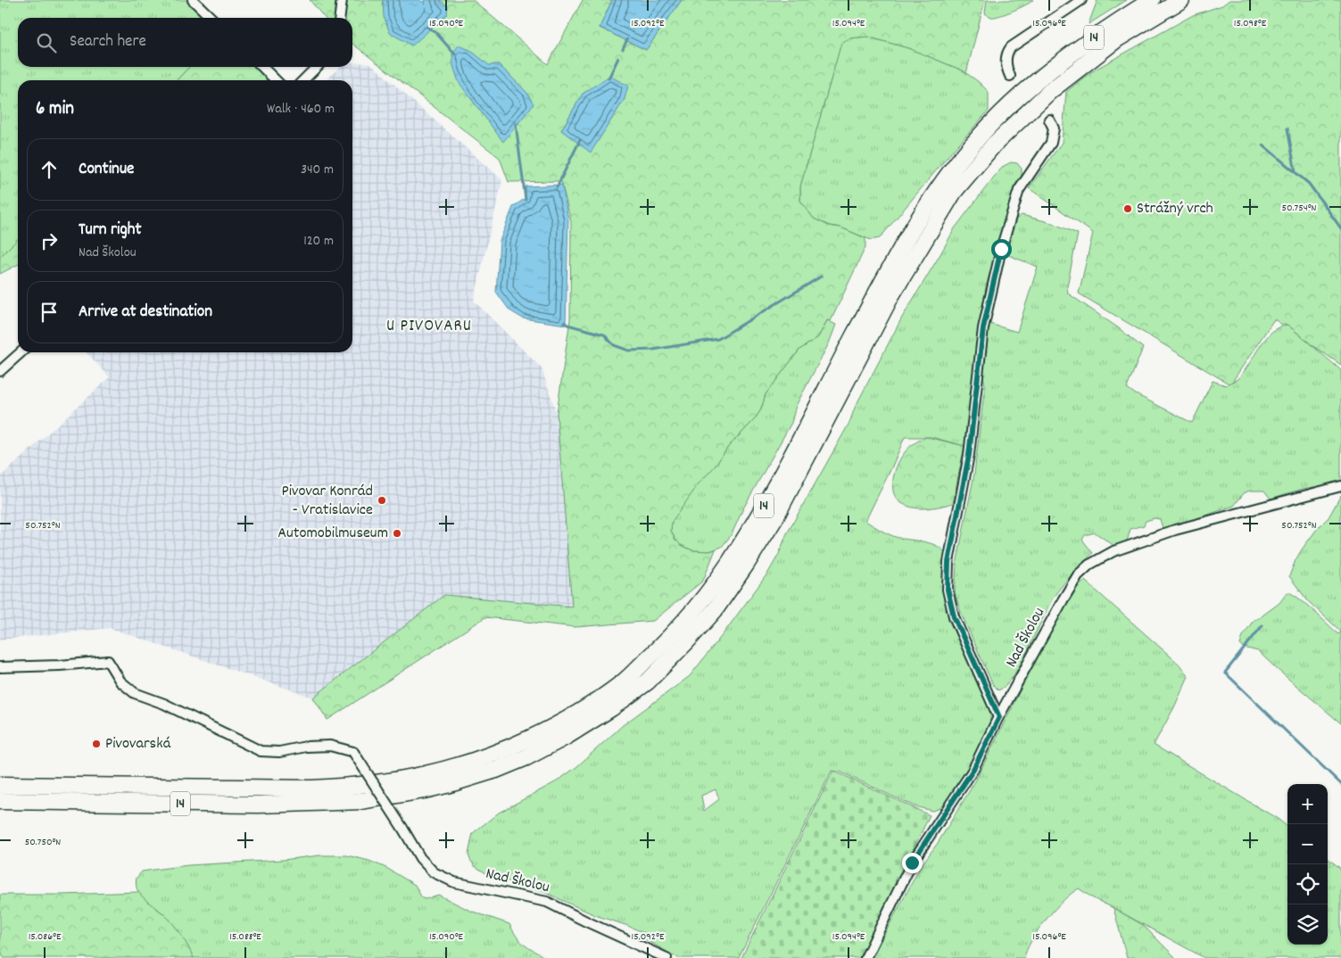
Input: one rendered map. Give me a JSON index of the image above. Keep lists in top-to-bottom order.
{
  "streets": {
    "highway": ["14"],
    "street": ["Nad Školou"]
  },
  "districts": ["U PIVOVARU"],
  "places": [
    "Strážný vrch",
    "Pivovar Konrád - Vratislavice",
    "Automobilmuseum",
    "Pivovarská"
  ],
  "page": {
    "search": "Search here",
    "heading": ["6 min", "Walk · 460 m"],
    "list": [
      ["Continue", "340 m"],
      ["Turn right", "Nad Školou", "120 m"],
      "Arrive at destination"
    ],
    "map_buttons": ["+", "−"]
  },
  "coordinates": [
    "15.090°E",
    "15.092°E",
    "15.094°E",
    "15.096°E",
    "15.098°E",
    "50.754°N",
    "50.752°N",
    "50.750°N",
    "15.086°E",
    "15.088°E"
  ]
}
